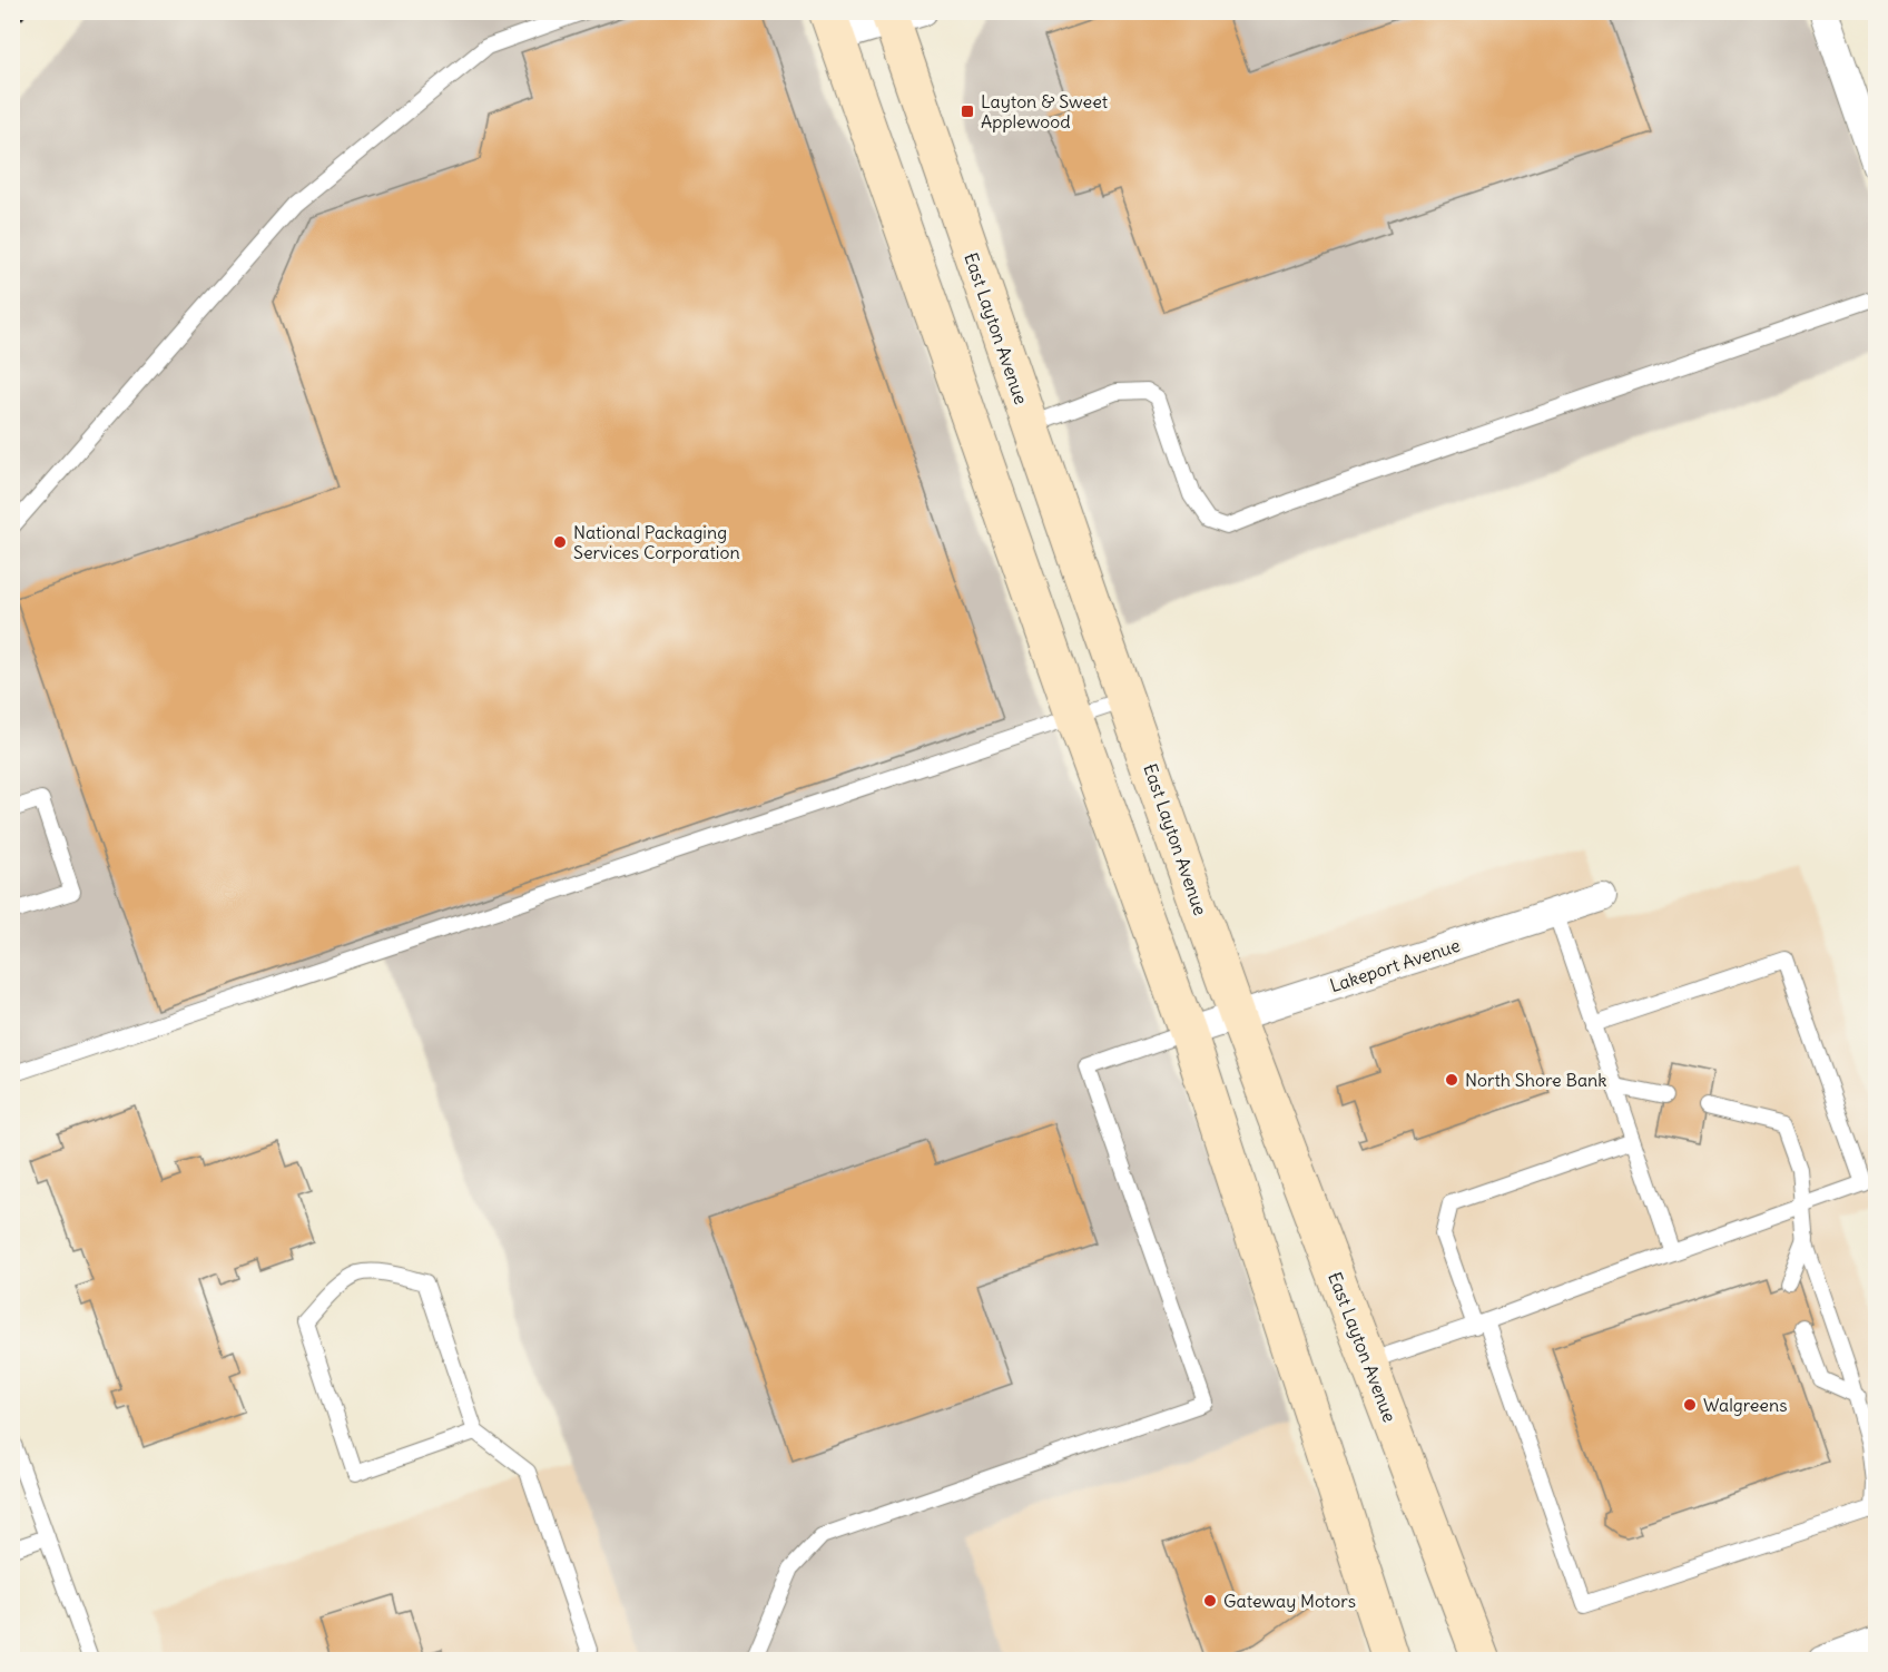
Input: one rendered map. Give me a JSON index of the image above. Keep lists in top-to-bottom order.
{
  "streets": {
    "main road": ["East Layton Avenue"],
    "street": ["Lakeport Avenue"]
  },
  "crossings": [
    ["East Layton Avenue", "Lakeport Avenue"]
  ],
  "places": {
    "transit": ["Layton & Sweet Applewood"],
    "other": [
      "National Packaging Services Corporation",
      "North Shore Bank",
      "Walgreens",
      "Gateway Motors"
    ]
  }
}
